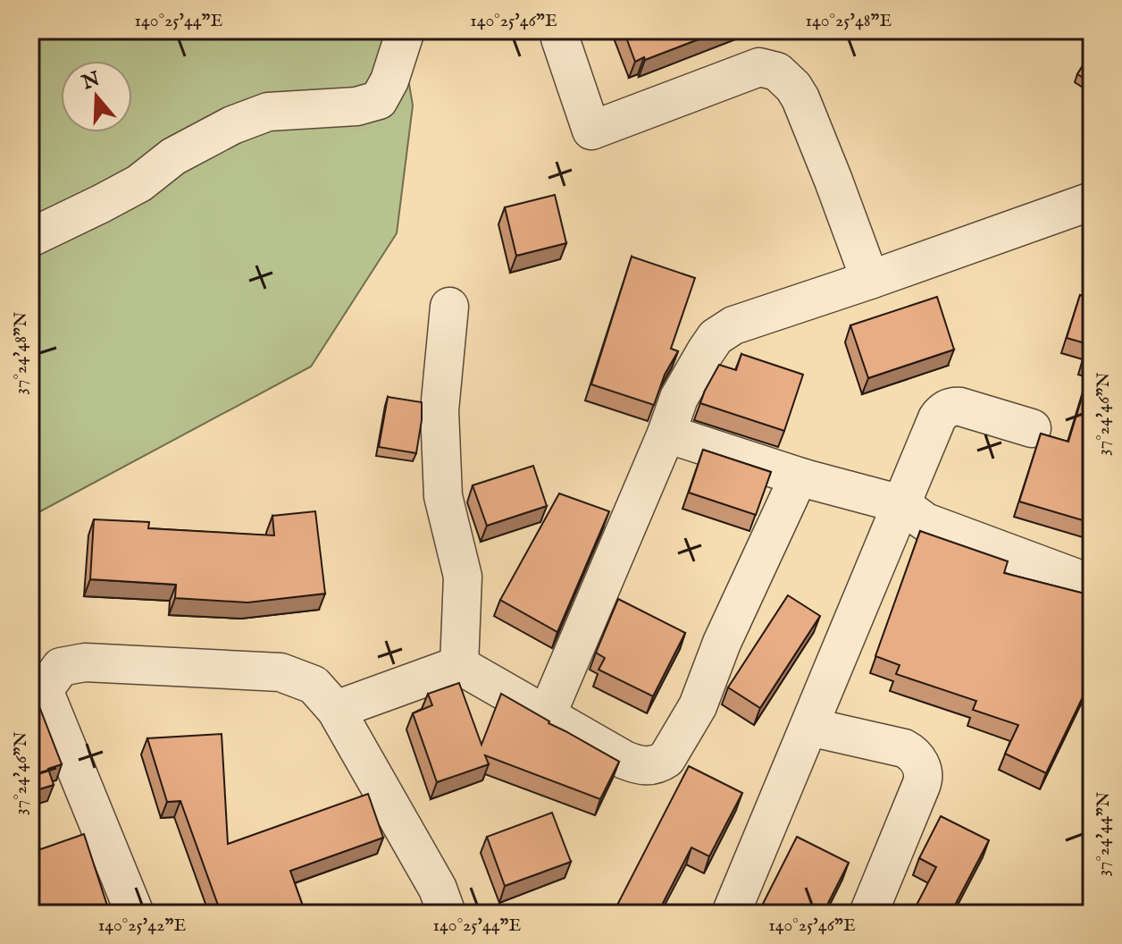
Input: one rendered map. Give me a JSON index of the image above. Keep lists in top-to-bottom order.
{
  "north": "top",
  "coordinates": [
    "140°25'44\"E",
    "140°25'46\"E",
    "140°25'48\"E",
    "37°24'48\"N",
    "37°24'46\"N",
    "37°24'44\"N",
    "140°25'42\"E"
  ]
}
